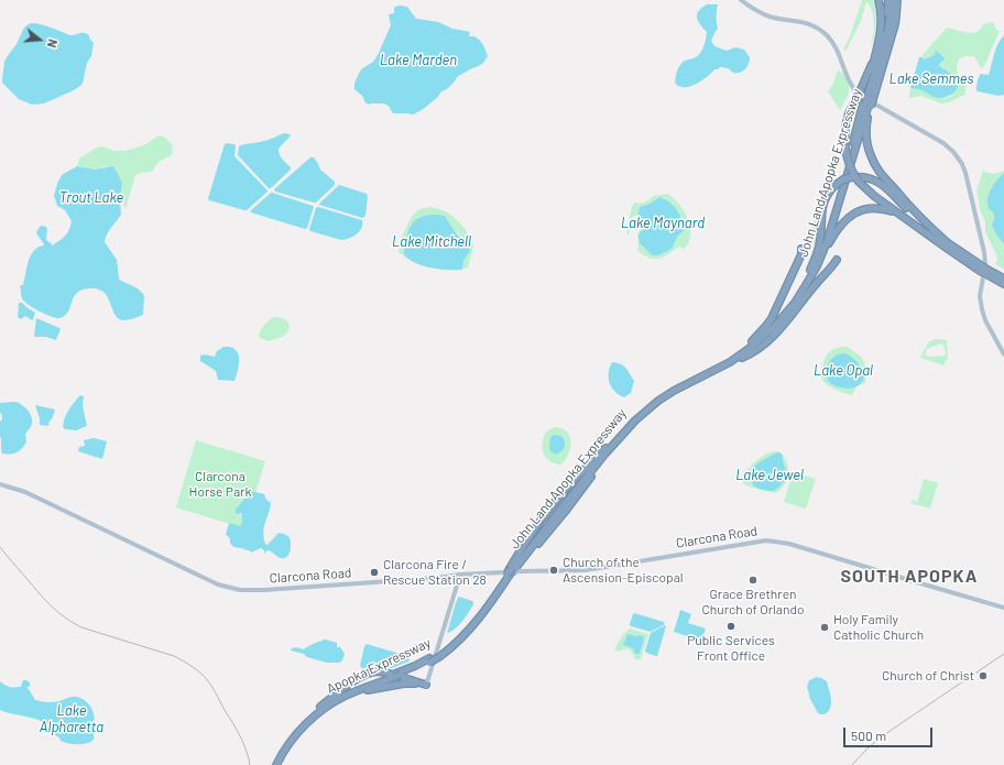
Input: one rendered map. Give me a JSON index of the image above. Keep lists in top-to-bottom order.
{
  "streets": {
    "highway": ["John Land Apopka Expressway", "Apopka Expressway"],
    "main road": ["Clarcona Road"]
  },
  "crossings": [
    ["John Land Apopka Expressway", "Apopka Expressway"]
  ],
  "districts": ["SOUTH APOPKA"],
  "water": [
    "Lake Marden",
    "Lake Semmes",
    "Trout Lake",
    "Lake Maynard",
    "Lake Mitchell",
    "Lake Opal",
    "Lake Jewel",
    "Lake Alpharetta"
  ],
  "parks": ["Clarcona Horse Park"],
  "places": [
    "Church of the Ascension-Episcopal",
    "Clarcona Fire / Rescue Station 28",
    "Grace Brethren Church of Orlando",
    "Public Services Front Office",
    "Holy Family Catholic Church",
    "Church of Christ"
  ],
  "scale_bar": "500 m",
  "north": "right"
}
